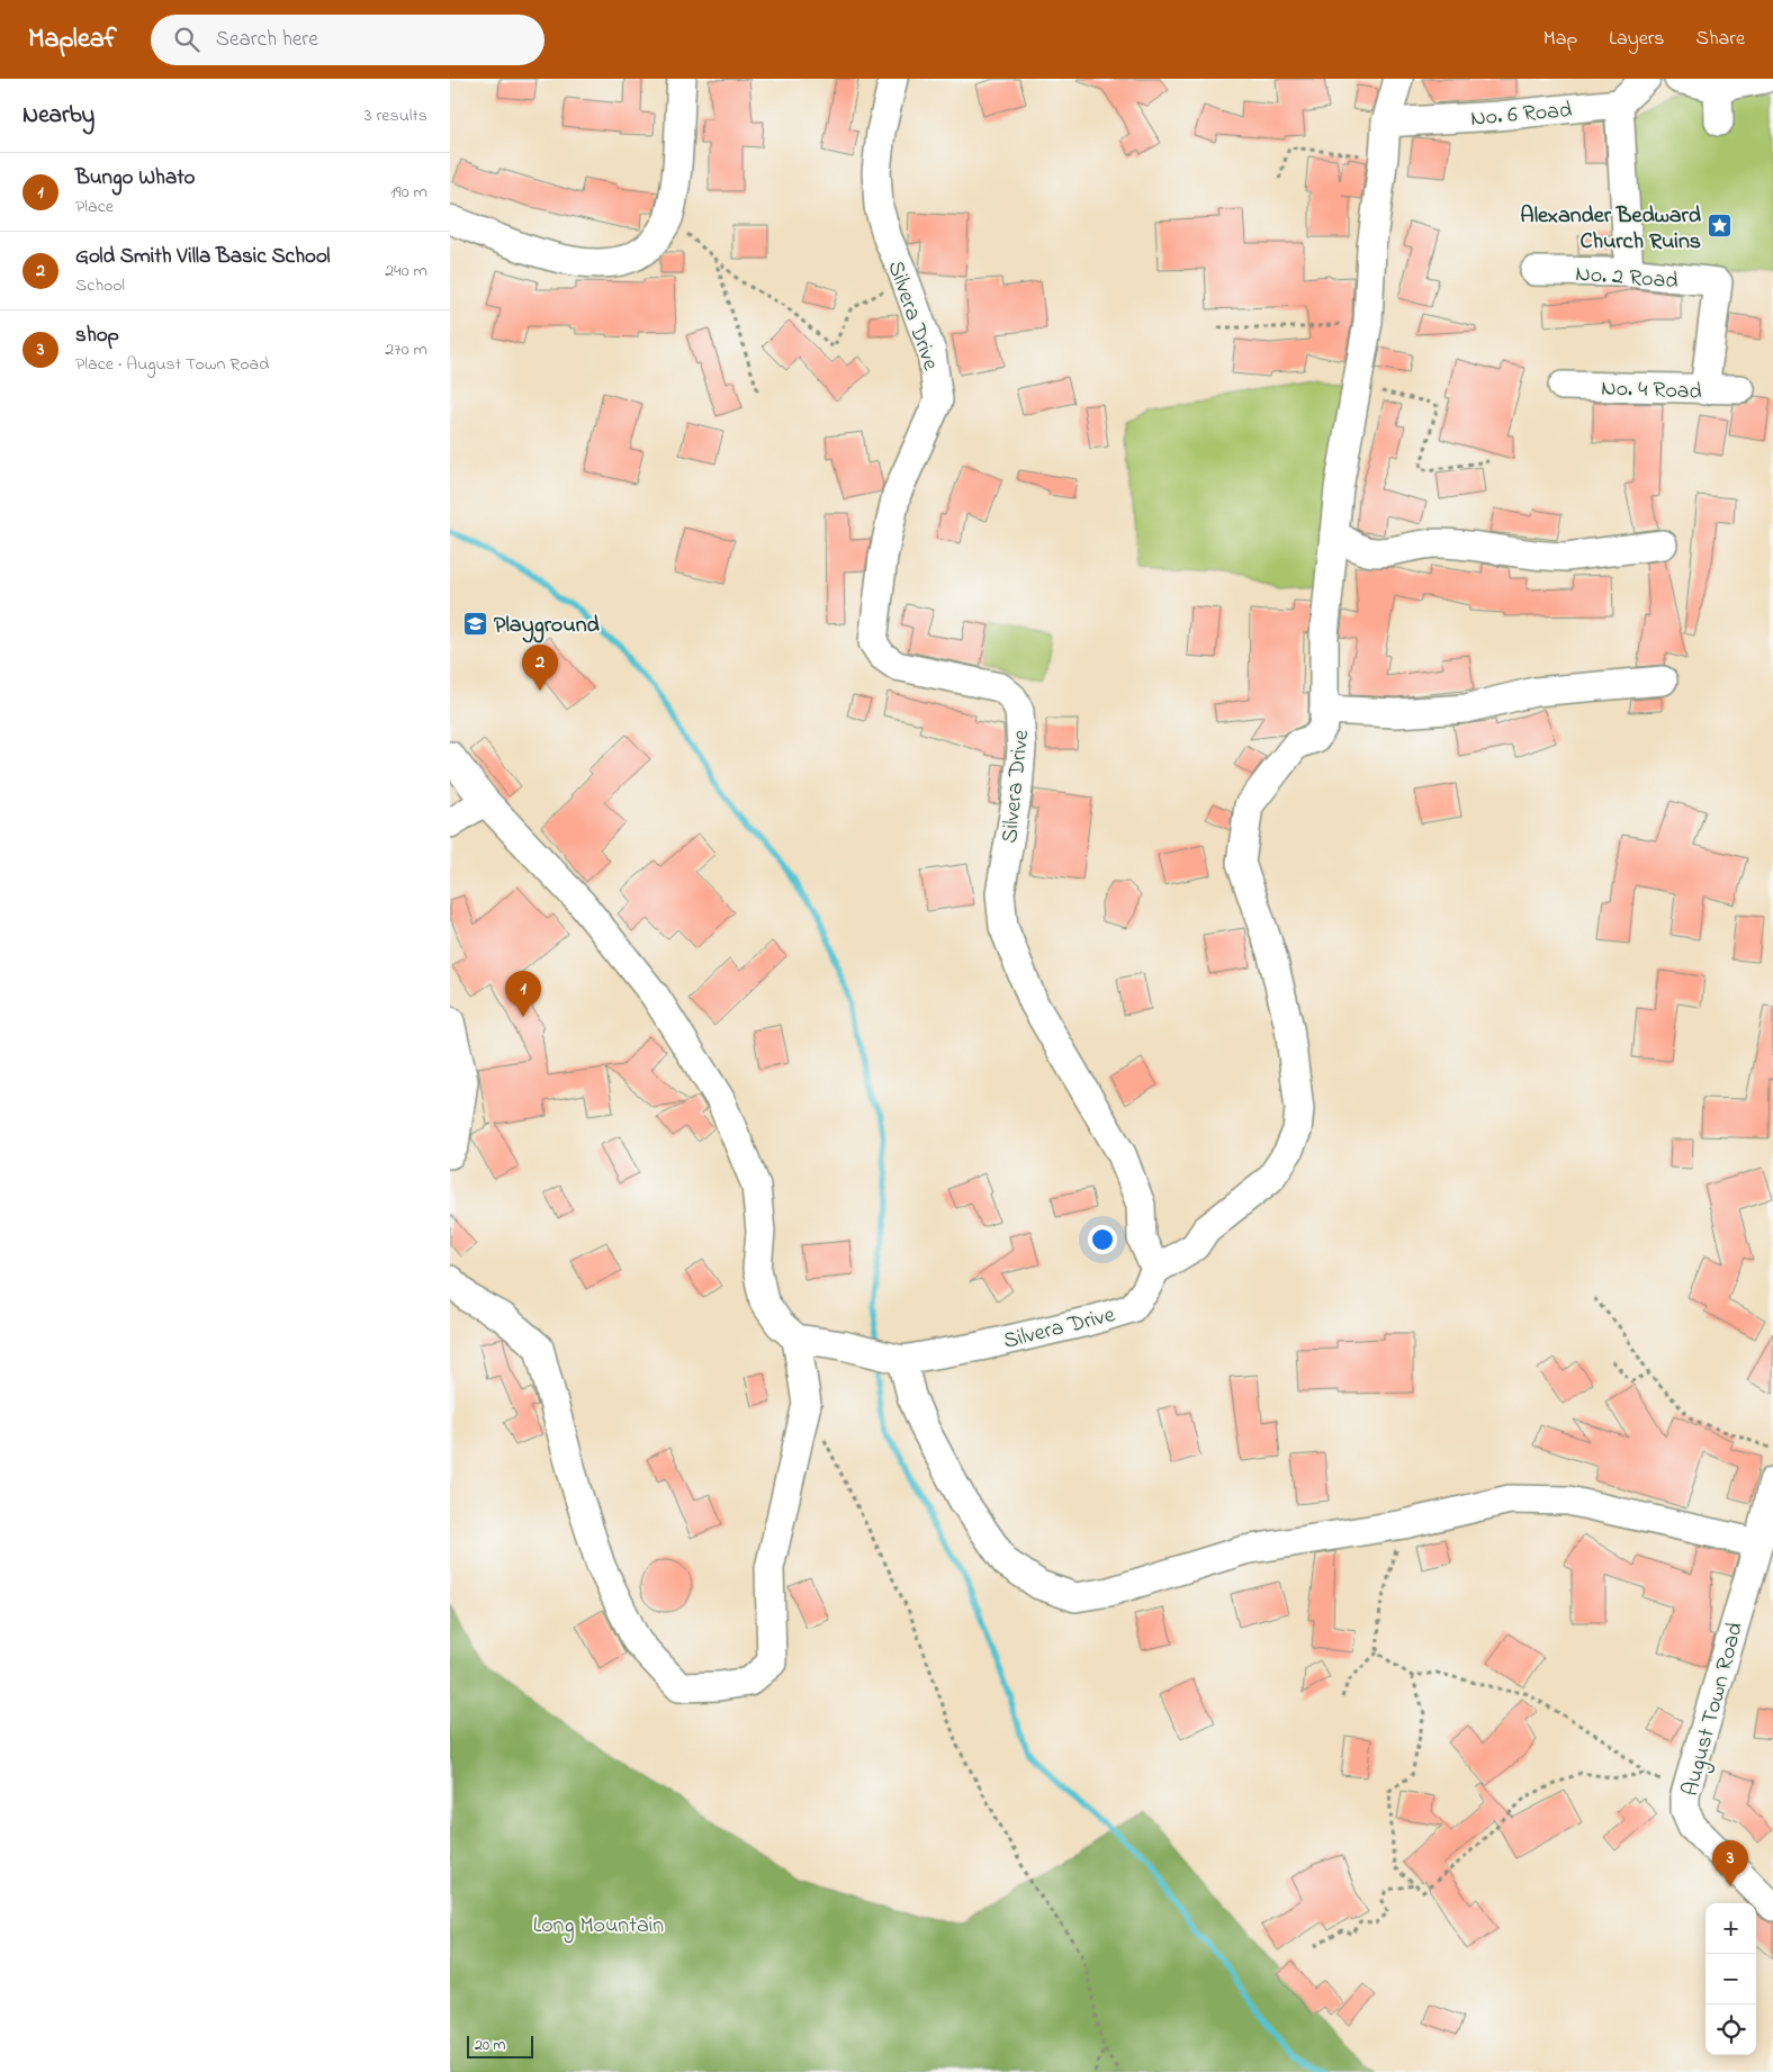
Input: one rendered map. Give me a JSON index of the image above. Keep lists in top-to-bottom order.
{
  "streets": {
    "street": [
      "No. 6 Road",
      "No. 2 Road",
      "Silvera Drive",
      "No. 4 Road",
      "August Town Road"
    ]
  },
  "crossings": [
    ["No. 2 Road", "No. 4 Road"]
  ],
  "parks": ["Long Mountain"],
  "places": {
    "place": ["Alexander Bedward Church Ruins"],
    "school or university": ["Playground"]
  },
  "scale_bar": "20 m",
  "page": {
    "header": "Mapleaf",
    "search": "Search here",
    "nav": ["Map", "Layers", "Share"],
    "heading": ["Nearby", "3 results"],
    "list": [
      {
        "mark": "1",
        "name": "Bungo Whato",
        "note": "Place",
        "value": "190 m"
      },
      {
        "mark": "2",
        "name": "Gold Smith Villa Basic School",
        "note": "School",
        "value": "240 m"
      },
      {
        "mark": "3",
        "name": "shop",
        "note": "Place · August Town Road",
        "value": "270 m"
      }
    ],
    "pins": ["2", "1", "3"],
    "map_buttons": ["+", "−"],
    "scale": "20 m"
  }
}
